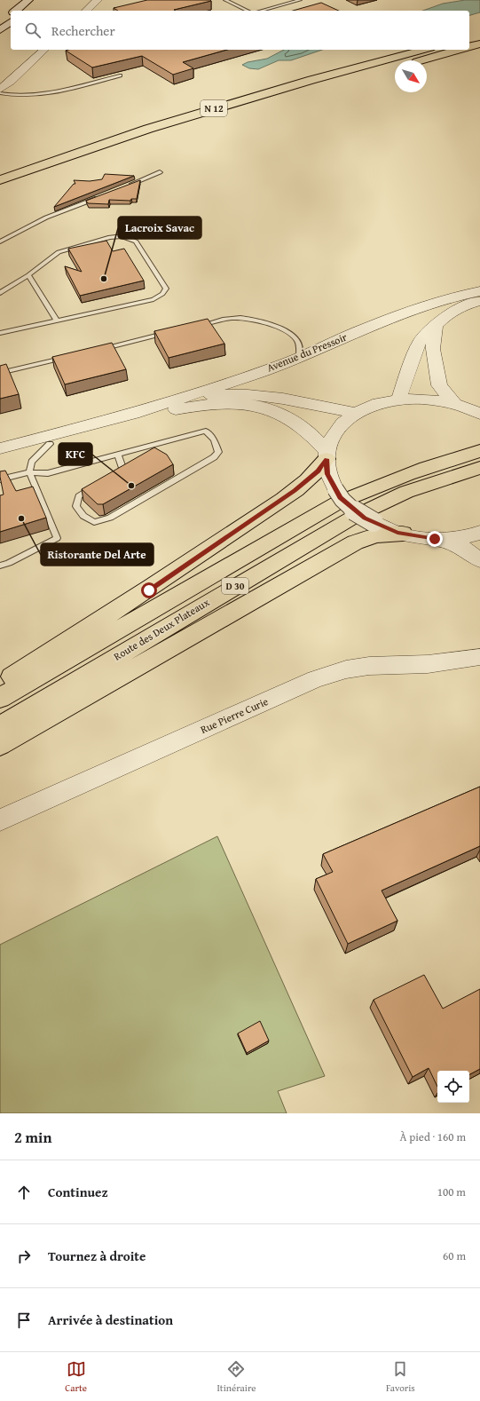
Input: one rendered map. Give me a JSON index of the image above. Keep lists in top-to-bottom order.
{
  "streets": {
    "main road": ["N 12", "D 30", "Route des Deux Plateaux"],
    "street": ["Avenue du Pressoir", "Rue Pierre Curie"]
  },
  "places": ["Lacroix Savac", "KFC", "Ristorante Del Arte"],
  "north": "bottom right",
  "page": {
    "search": "Rechercher",
    "heading": ["2 min", "À pied · 160 m"],
    "list": [
      ["Continuez", "100 m"],
      ["Tournez à droite", "60 m"],
      "Arrivée à destination"
    ],
    "nav": ["Carte", "Itinéraire", "Favoris"]
  }
}
